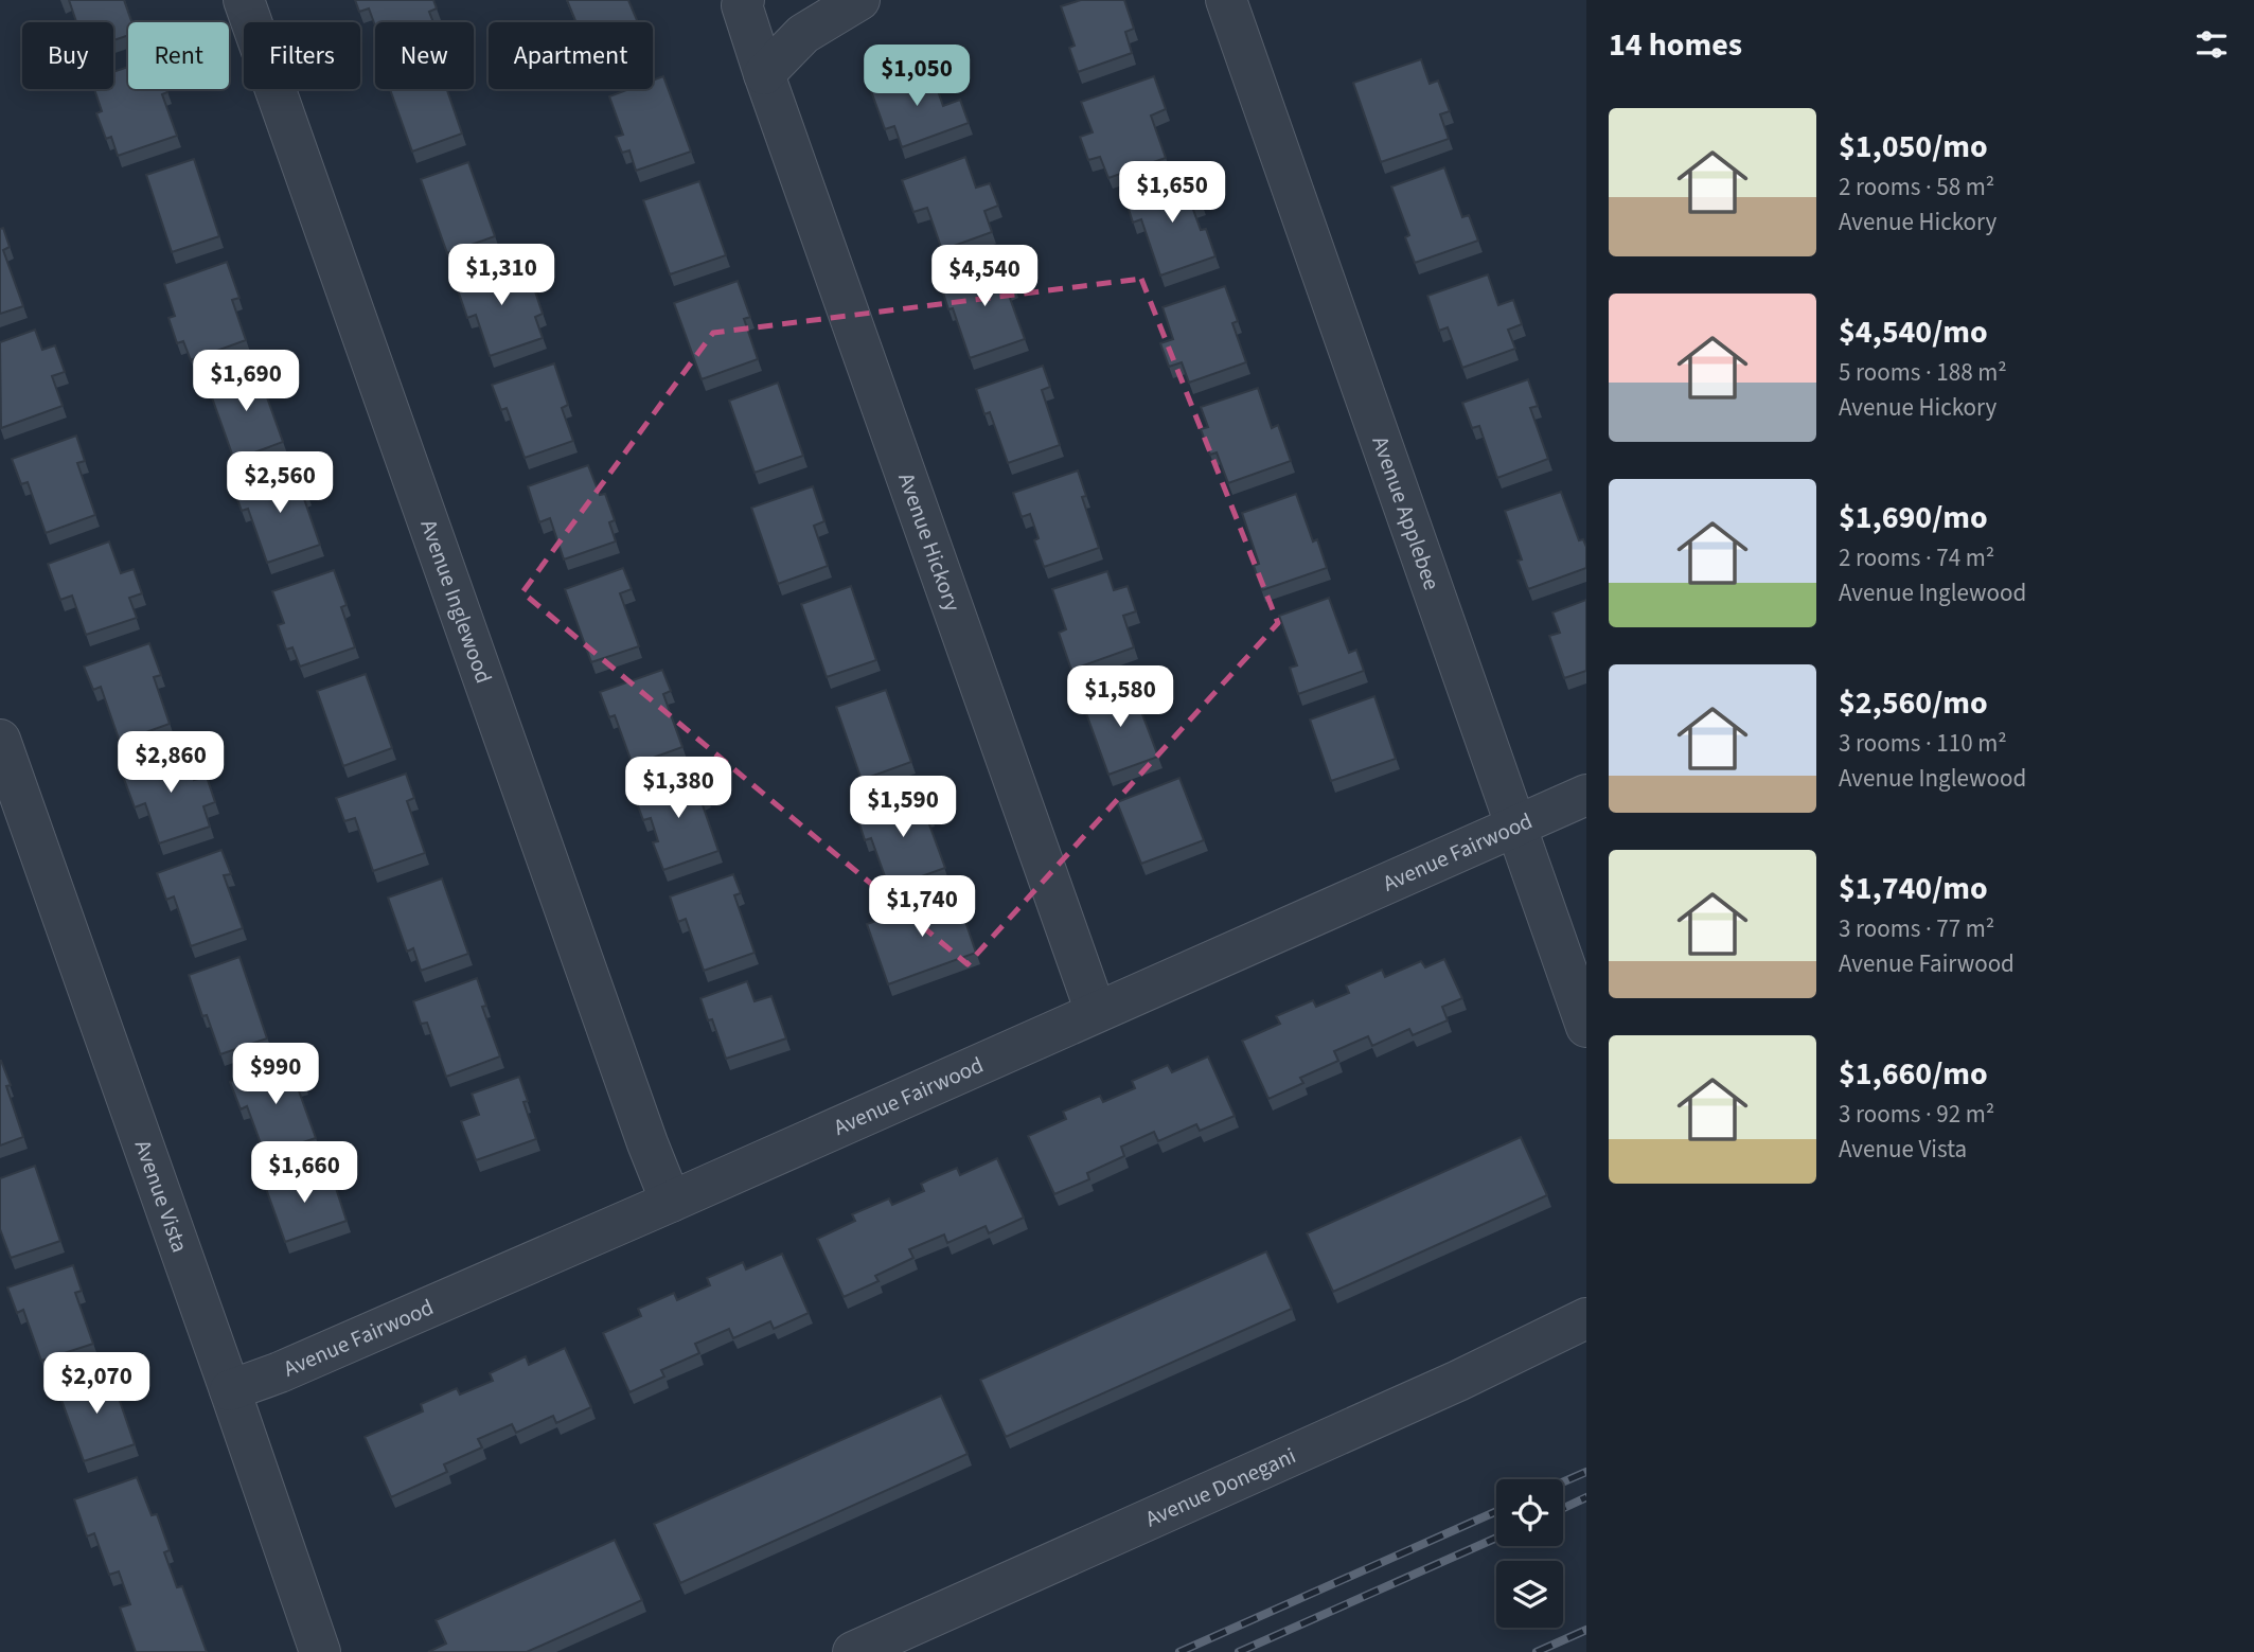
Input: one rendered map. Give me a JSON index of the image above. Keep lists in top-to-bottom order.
{
  "streets": {
    "street": [
      "Avenue Applebee",
      "Avenue Hickory",
      "Avenue Inglewood",
      "Avenue Fairwood",
      "Avenue Vista",
      "Avenue Donegani"
    ]
  },
  "crossings": [
    ["Avenue Applebee", "Avenue Fairwood"],
    ["Avenue Hickory", "Avenue Fairwood"],
    ["Avenue Inglewood", "Avenue Fairwood"],
    ["Avenue Fairwood", "Avenue Vista"]
  ],
  "page": {
    "heading": "14 homes",
    "chip": [
      "Buy",
      "Rent",
      "Filters",
      "New",
      "Apartment"
    ],
    "price": [
      "$1,050",
      "$1,650",
      "$1,310",
      "$4,540",
      "$1,690",
      "$2,560",
      "$1,580",
      "$2,860",
      "$1,380",
      "$1,590",
      "$1,740",
      "$990",
      "$1,660",
      "$2,070"
    ],
    "list": [
      {
        "name": "$1,050/mo",
        "note": "2 rooms · 58 m² · Avenue Hickory"
      },
      {
        "name": "$4,540/mo",
        "note": "5 rooms · 188 m² · Avenue Hickory"
      },
      {
        "name": "$1,690/mo",
        "note": "2 rooms · 74 m² · Avenue Inglewood"
      },
      {
        "name": "$2,560/mo",
        "note": "3 rooms · 110 m² · Avenue Inglewood"
      },
      {
        "name": "$1,740/mo",
        "note": "3 rooms · 77 m² · Avenue Fairwood"
      },
      {
        "name": "$1,660/mo",
        "note": "3 rooms · 92 m² · Avenue Vista"
      }
    ]
  }
}
